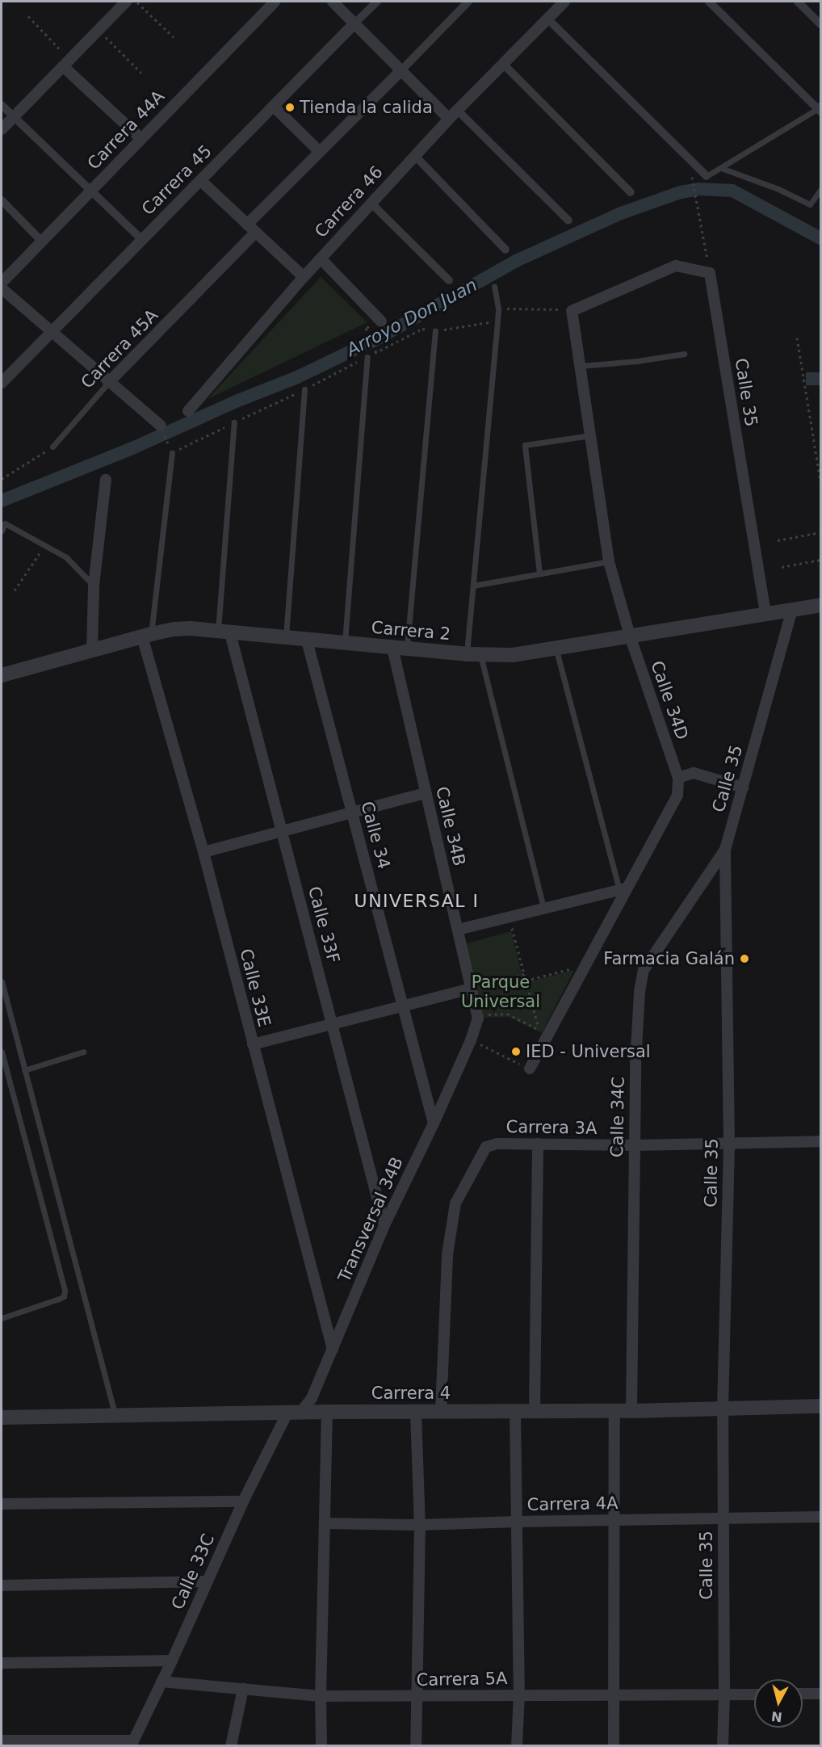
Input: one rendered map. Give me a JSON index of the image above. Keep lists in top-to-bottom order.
{
  "streets": {
    "street": [
      "Carrera 44A",
      "Carrera 45",
      "Carrera 46",
      "Carrera 45A",
      "Calle 35",
      "Carrera 2",
      "Calle 34D",
      "Calle 34B",
      "Calle 34",
      "Calle 33F",
      "Calle 33E",
      "Calle 34C",
      "Carrera 3A",
      "Transversal 34B",
      "Carrera 4",
      "Carrera 4A",
      "Calle 33C",
      "Carrera 5A"
    ]
  },
  "crossings": [
    ["Calle 35", "Carrera 2"],
    ["Calle 35", "Calle 34C"],
    ["Calle 35", "Carrera 3A"],
    ["Calle 35", "Carrera 4"],
    ["Calle 35", "Carrera 4A"],
    ["Calle 35", "Carrera 5A"],
    ["Carrera 2", "Calle 34D"],
    ["Carrera 2", "Calle 34B"],
    ["Carrera 2", "Calle 34"],
    ["Carrera 2", "Calle 33F"],
    ["Carrera 2", "Calle 33E"],
    ["Calle 34B", "Transversal 34B"],
    ["Calle 34", "Transversal 34B"],
    ["Calle 33F", "Transversal 34B"],
    ["Calle 33E", "Transversal 34B"],
    ["Calle 34C", "Carrera 3A"],
    ["Calle 34C", "Carrera 4"],
    ["Carrera 3A", "Carrera 4"],
    ["Transversal 34B", "Carrera 4"],
    ["Transversal 34B", "Calle 33C"],
    ["Carrera 4", "Calle 33C"],
    ["Calle 33C", "Carrera 5A"]
  ],
  "districts": ["UNIVERSAL I"],
  "water": ["Arroyo Don Juan"],
  "parks": ["Parque Universal"],
  "places": ["Tienda la calida", "Farmacia Galán", "IED - Universal"],
  "north": "bottom"
}
